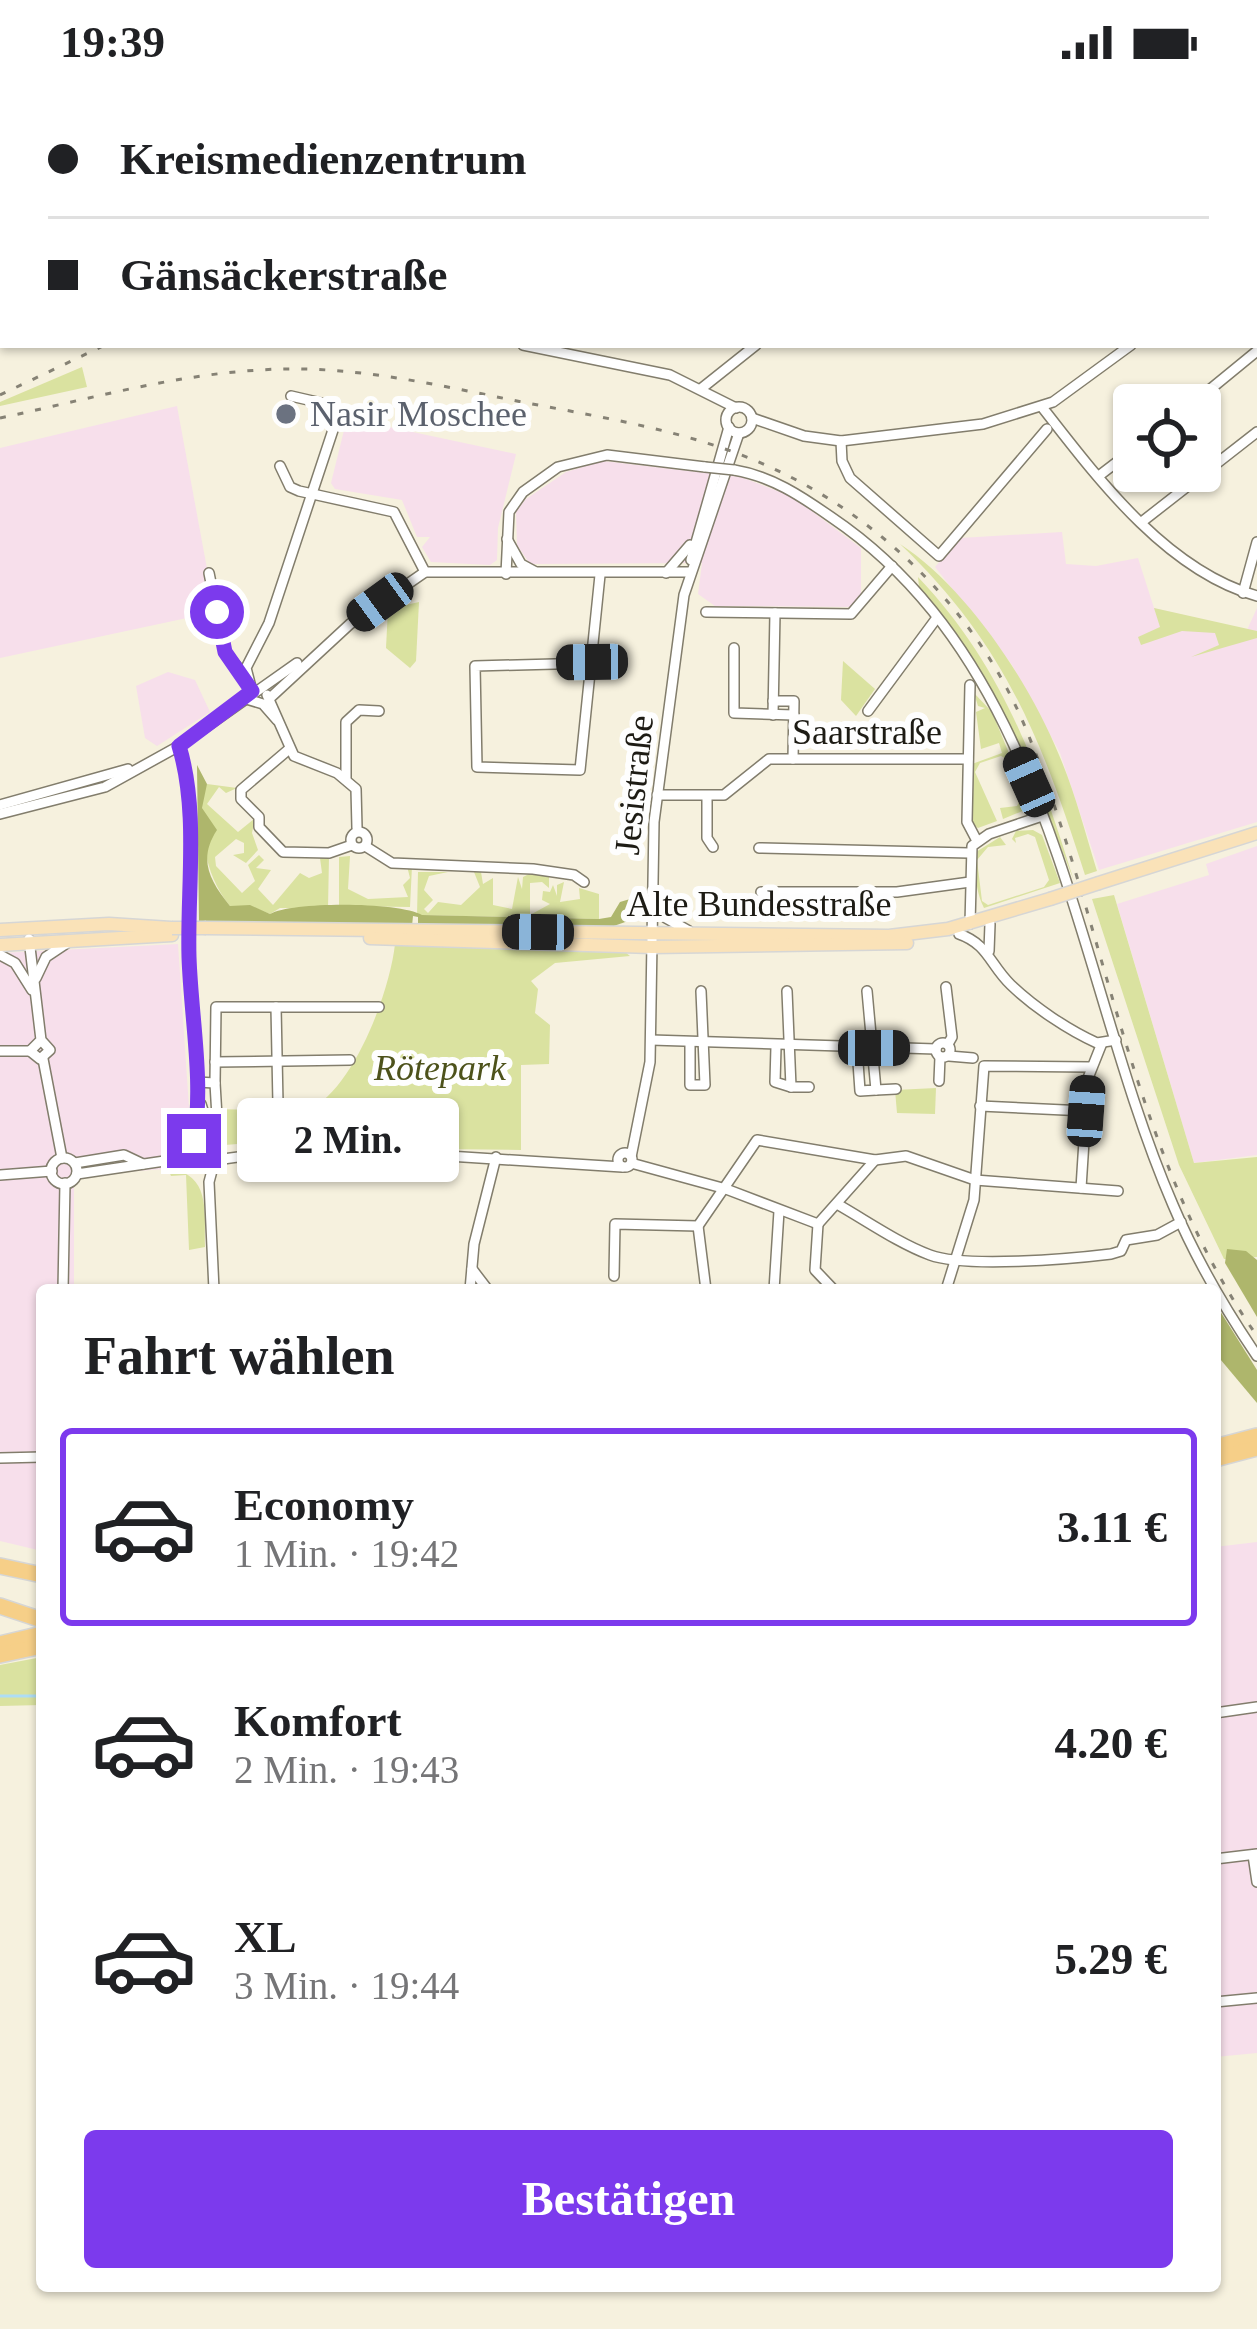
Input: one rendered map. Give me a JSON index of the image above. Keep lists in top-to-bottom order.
{
  "streets": {
    "main road": ["Alte Bundesstraße"],
    "street": ["Saarstraße", "Jesistraße"]
  },
  "crossings": [
    ["Jesistraße", "Alte Bundesstraße"]
  ],
  "parks": ["Rötepark"],
  "places": ["Nasir Moschee"],
  "page": {
    "status": "19:39",
    "banner": ["Kreismedienzentrum", "Gänsäckerstraße"],
    "bubble": "2 Min.",
    "heading": "Fahrt wählen",
    "list": [
      {
        "name": "Economy",
        "note": "1 Min. · 19:42",
        "value": "3.11 €"
      },
      {
        "name": "Komfort",
        "note": "2 Min. · 19:43",
        "value": "4.20 €"
      },
      {
        "name": "XL",
        "note": "3 Min. · 19:44",
        "value": "5.29 €"
      }
    ],
    "buttons": "Bestätigen"
  }
}
